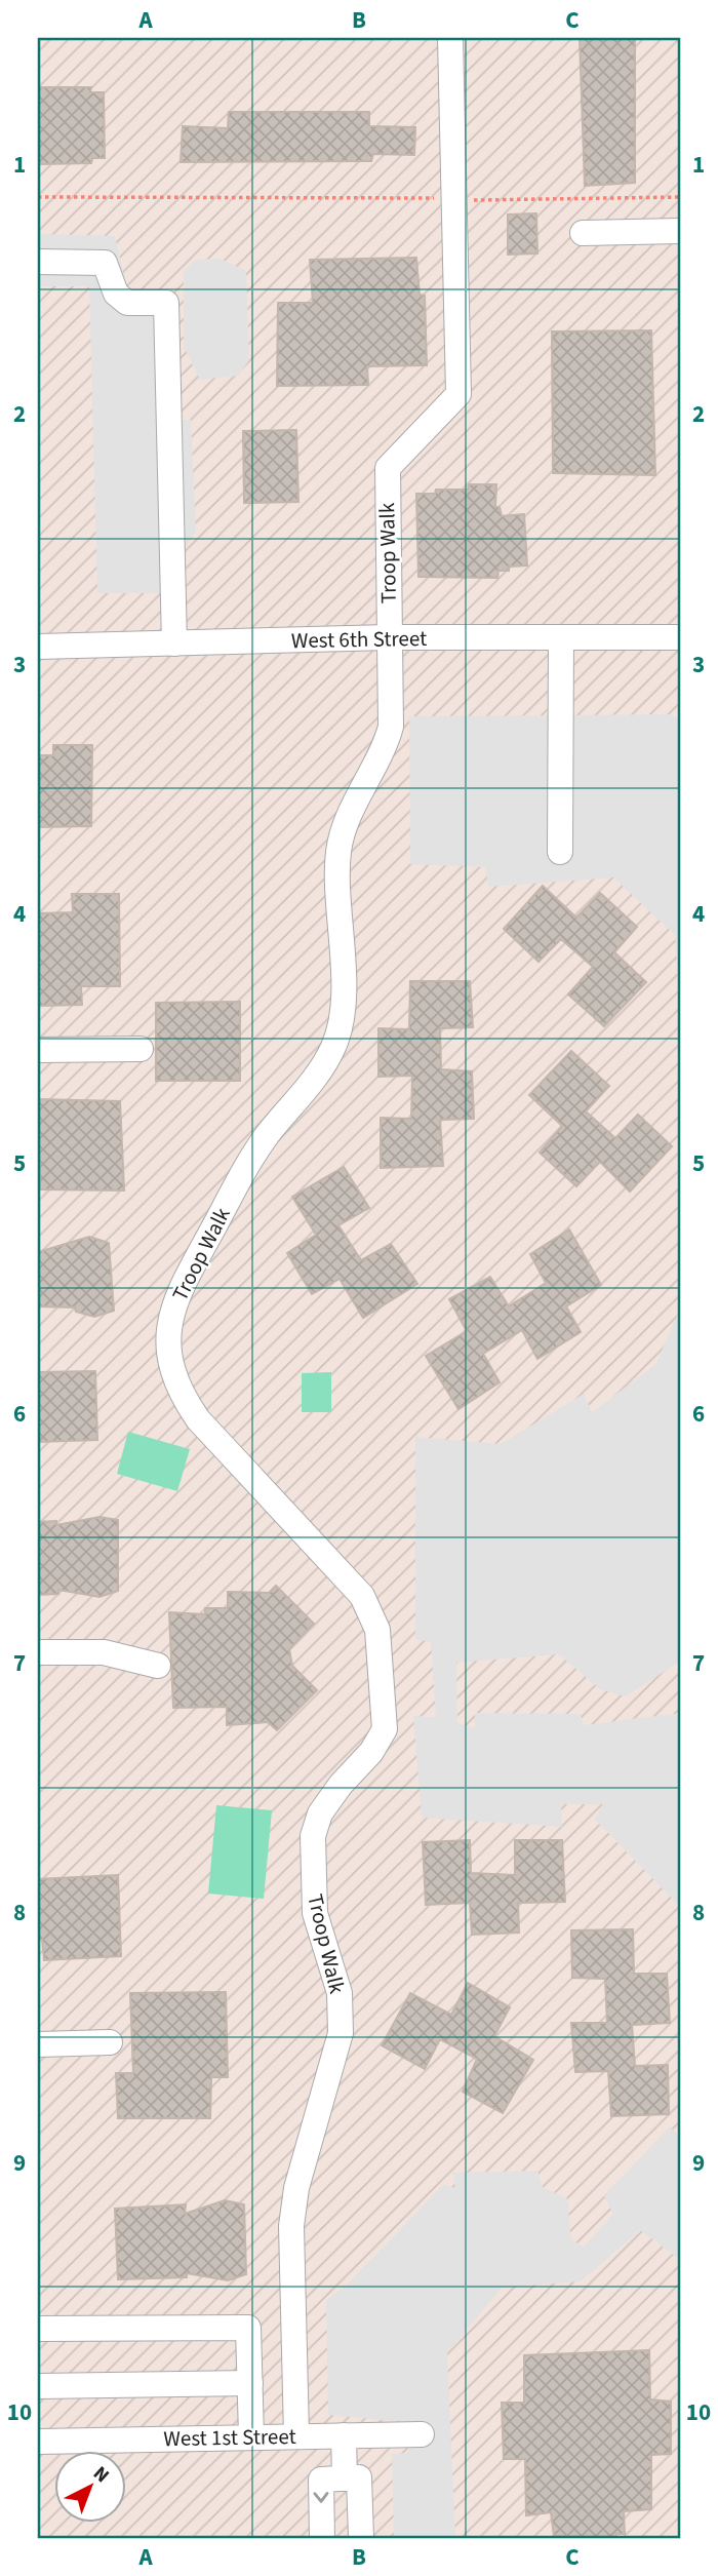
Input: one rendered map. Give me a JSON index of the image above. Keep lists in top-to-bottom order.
{
  "streets": {
    "street": ["Troop Walk", "West 6th Street", "West 1st Street"]
  },
  "crossings": [
    ["Troop Walk", "West 6th Street"],
    ["Troop Walk", "West 1st Street"]
  ],
  "north": "top right",
  "grid": {
    "columns": ["A", "B", "C"],
    "rows": [
      "1",
      "2",
      "3",
      "4",
      "5",
      "6",
      "7",
      "8",
      "9",
      "10"
    ]
  }
}
